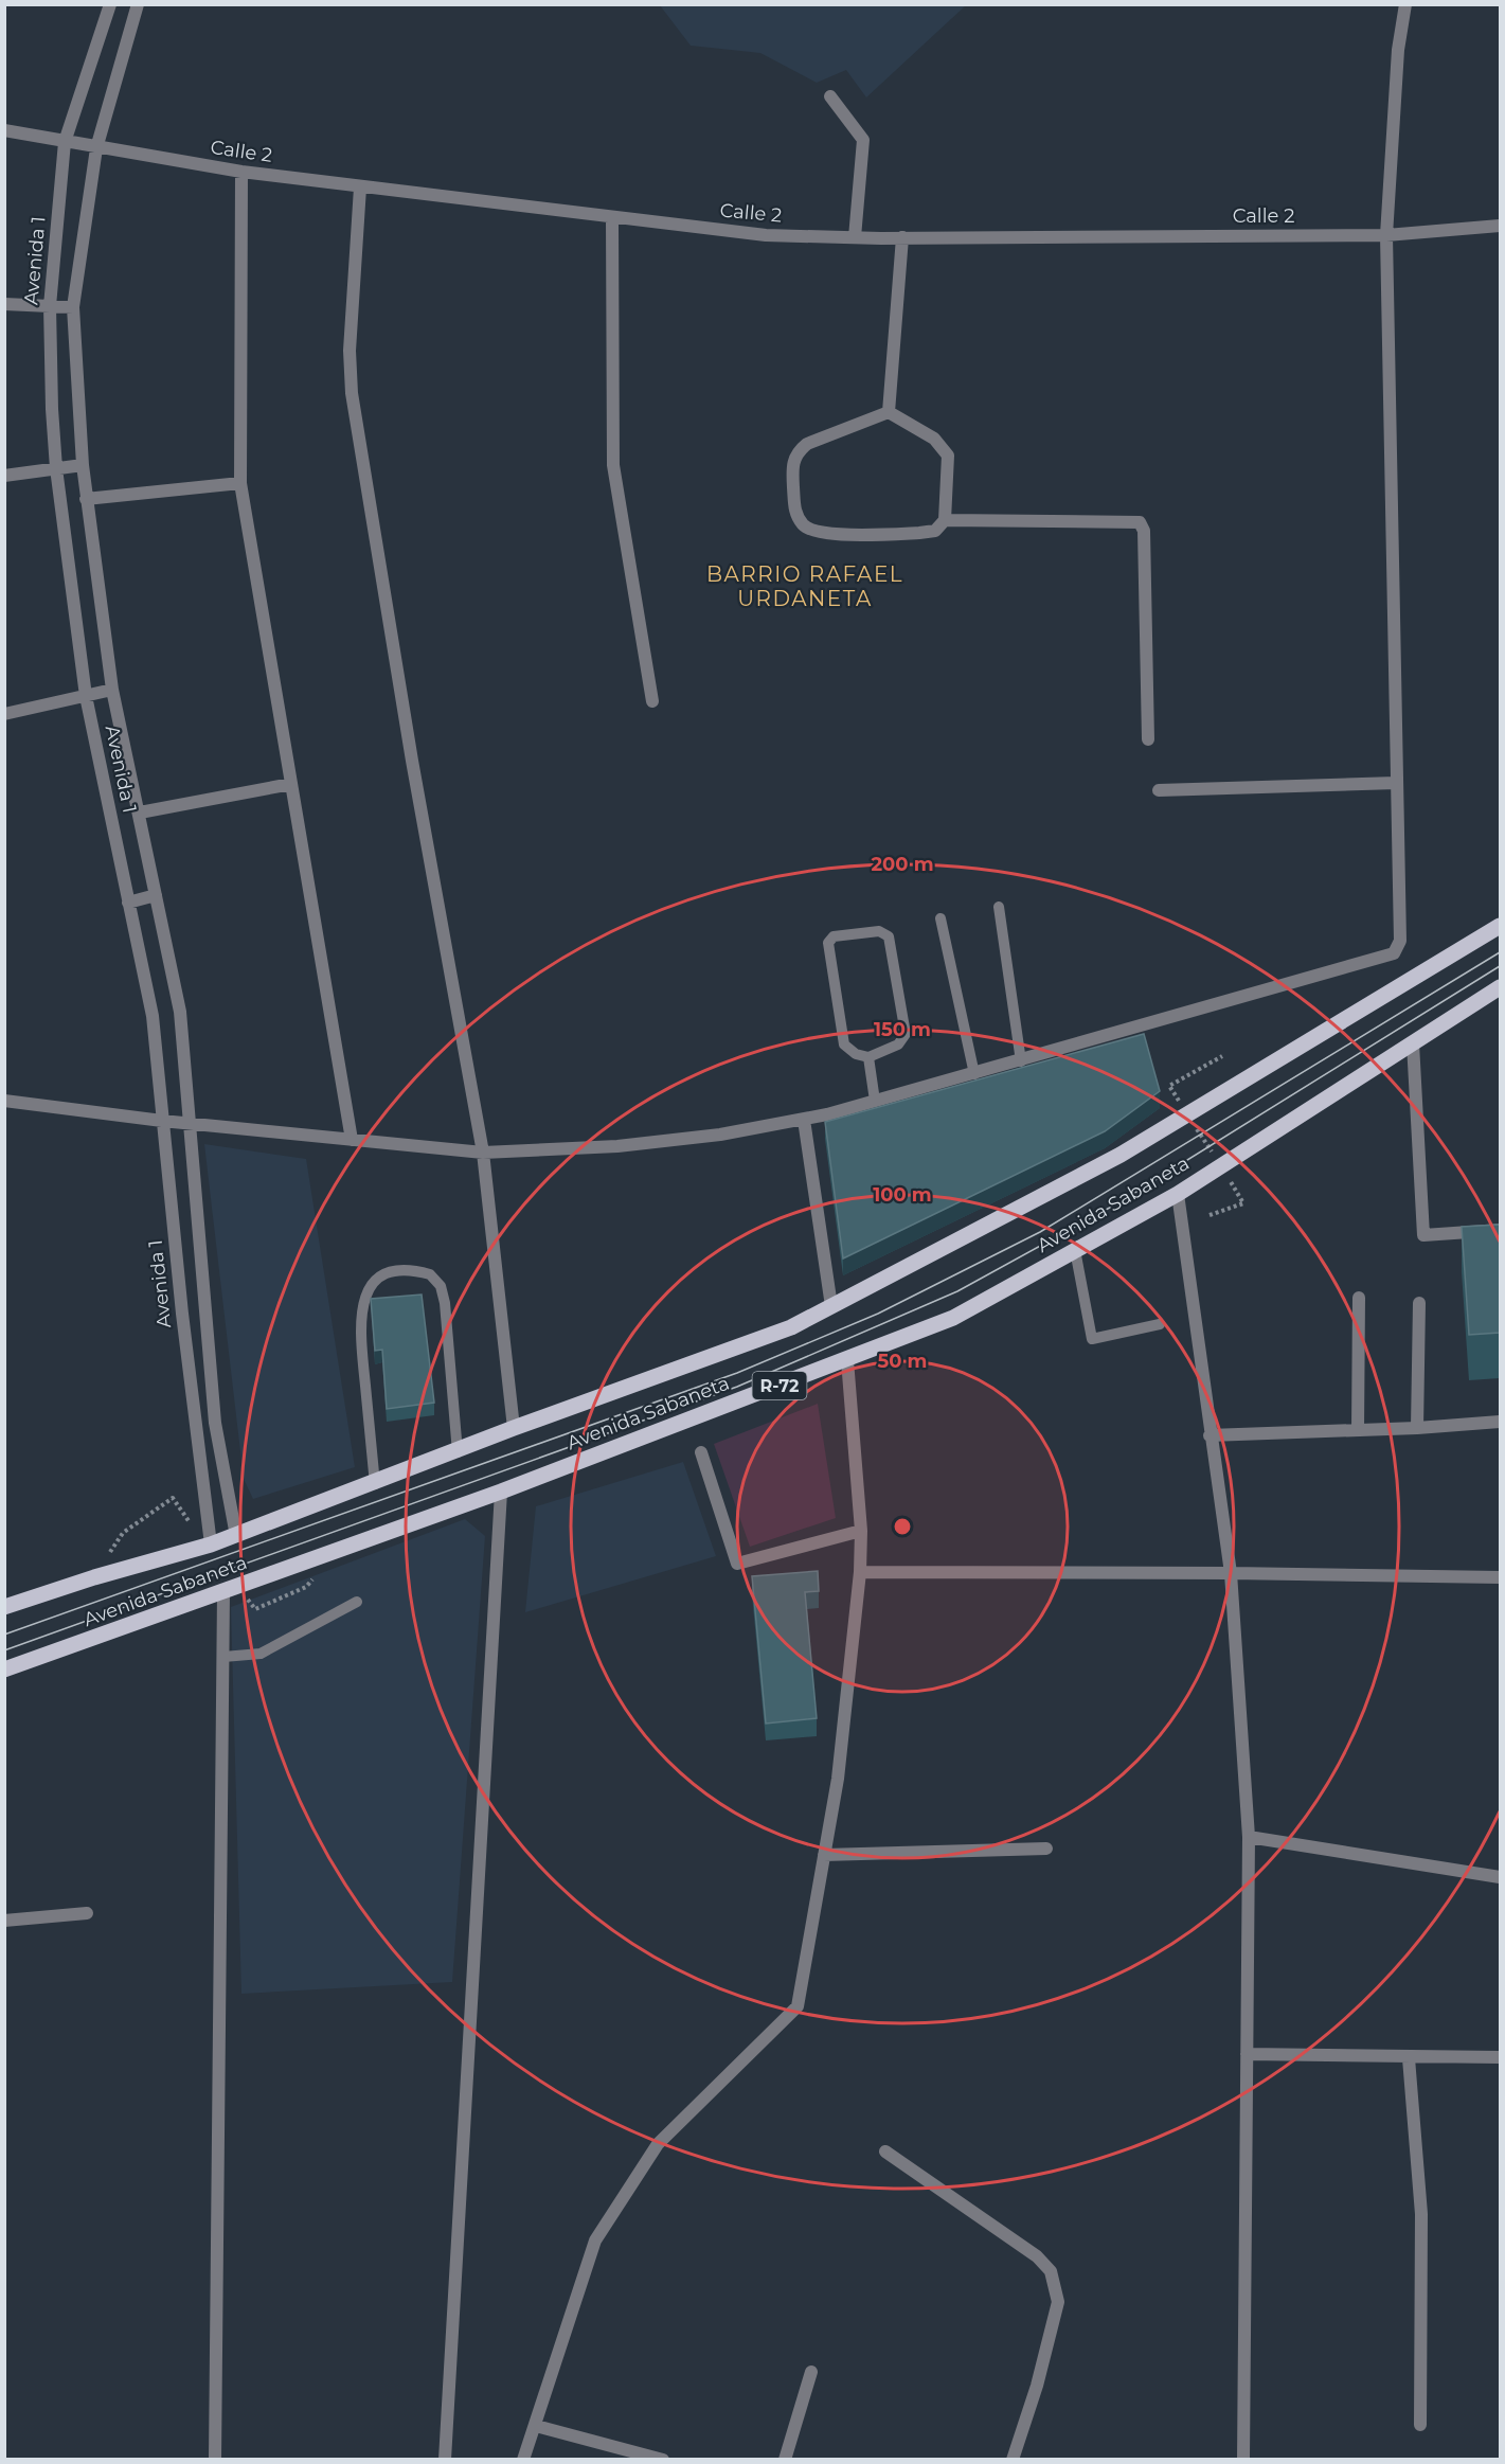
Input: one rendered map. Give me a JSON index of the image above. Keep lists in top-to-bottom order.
{
  "streets": {
    "main road": ["Avenida Sabaneta", "R-72"],
    "street": ["Calle 2", "Avenida 1"]
  },
  "crossings": [
    ["Calle 2", "Avenida 1"],
    ["Avenida 1", "Avenida Sabaneta"]
  ],
  "districts": ["BARRIO RAFAEL URDANETA"],
  "rings": [
    "200 m",
    "150 m",
    "100 m",
    "50 m"
  ]
}
